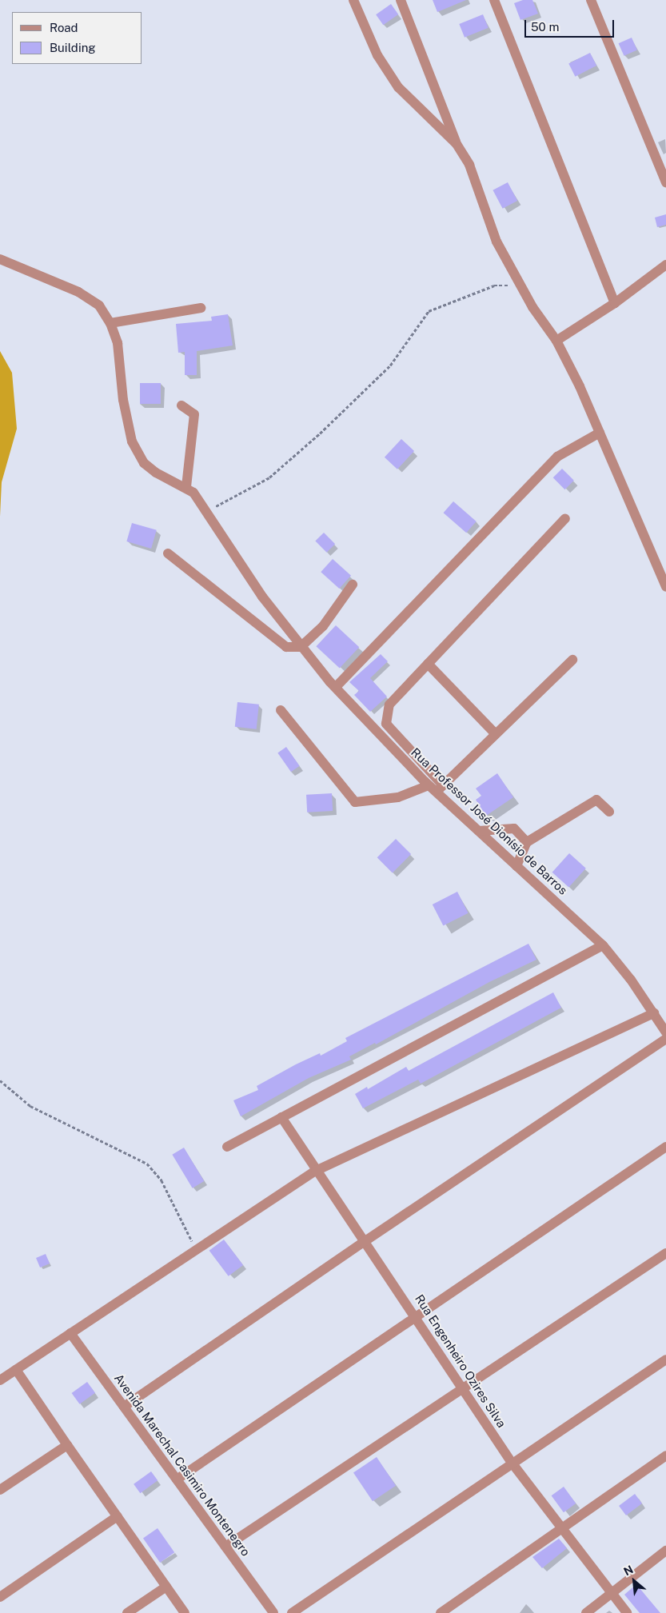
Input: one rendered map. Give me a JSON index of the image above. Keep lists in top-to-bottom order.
{
  "streets": {
    "street": ["Rua Professor José Dionísio de Barros", "Rua Engenheiro Ozires Silva", "Avenida Marechal Casimiro Montenegro"]
  },
  "legend": ["Road", "Building"],
  "scale_bar": "50 m",
  "north": "top left"
}
